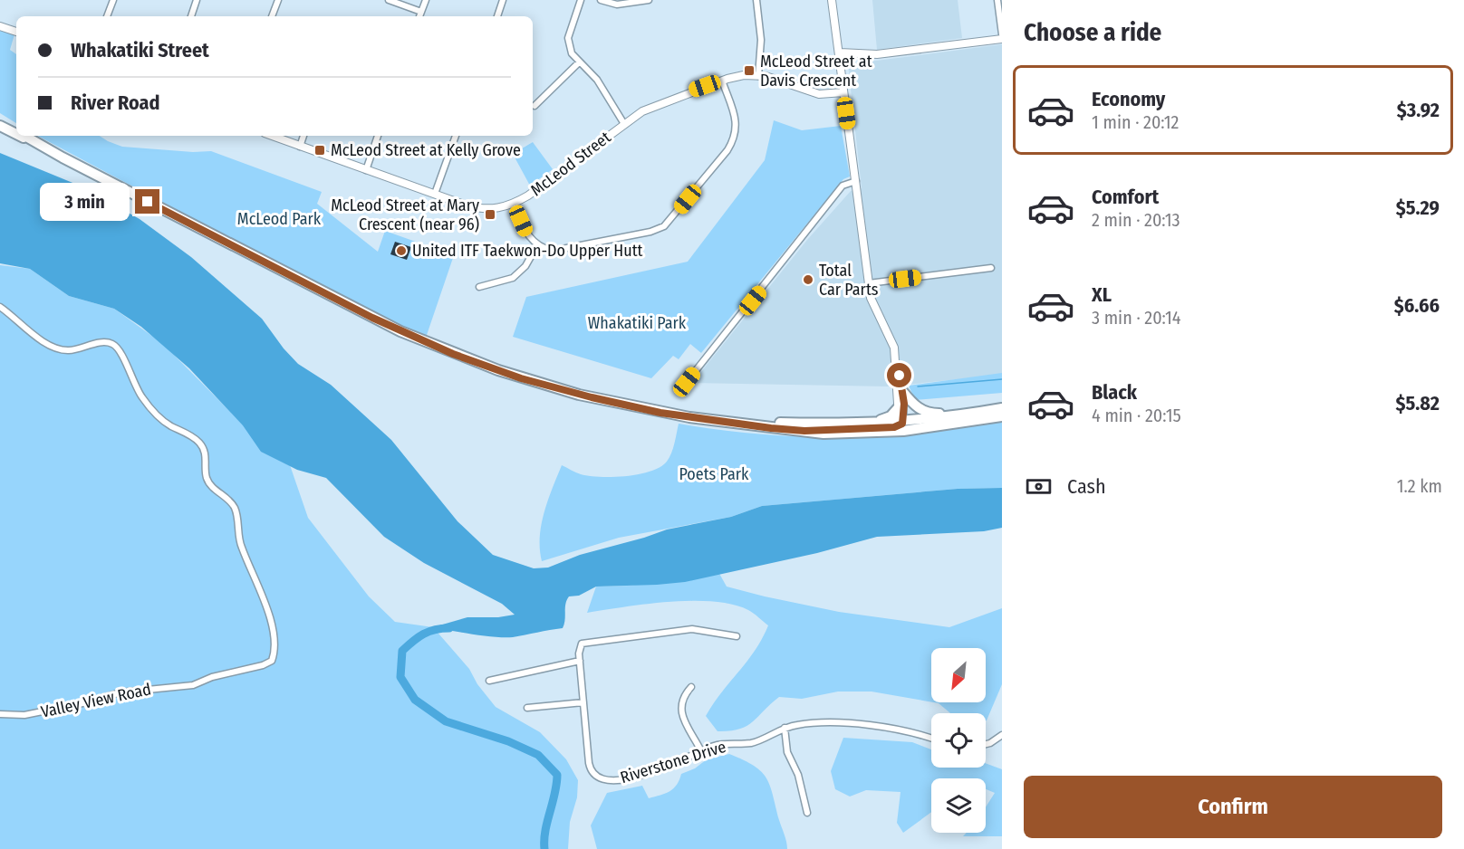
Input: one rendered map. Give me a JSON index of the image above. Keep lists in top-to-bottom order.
{
  "streets": {
    "street": ["McLeod Street", "Valley View Road", "Riverstone Drive"]
  },
  "parks": ["McLeod Park", "Whakatiki Park", "Poets Park"],
  "places": {
    "transit": ["McLeod Street at Davis Crescent", "McLeod Street at Kelly Grove", "McLeod Street at Mary Crescent (near 96)"],
    "other": ["United ITF Taekwon-Do Upper Hutt", "Total Car Parts"]
  },
  "north": "bottom left",
  "page": {
    "heading": "Choose a ride",
    "banner": ["Whakatiki Street", "River Road"],
    "list": [
      {
        "name": "Economy",
        "note": "1 min · 20:12",
        "value": "$3.92"
      },
      {
        "name": "Comfort",
        "note": "2 min · 20:13",
        "value": "$5.29"
      },
      {
        "name": "XL",
        "note": "3 min · 20:14",
        "value": "$6.66"
      },
      {
        "name": "Black",
        "note": "4 min · 20:15",
        "value": "$5.82"
      }
    ],
    "bubble": "3 min",
    "pay": ["Cash", "1.2 km"],
    "buttons": "Confirm"
  }
}
